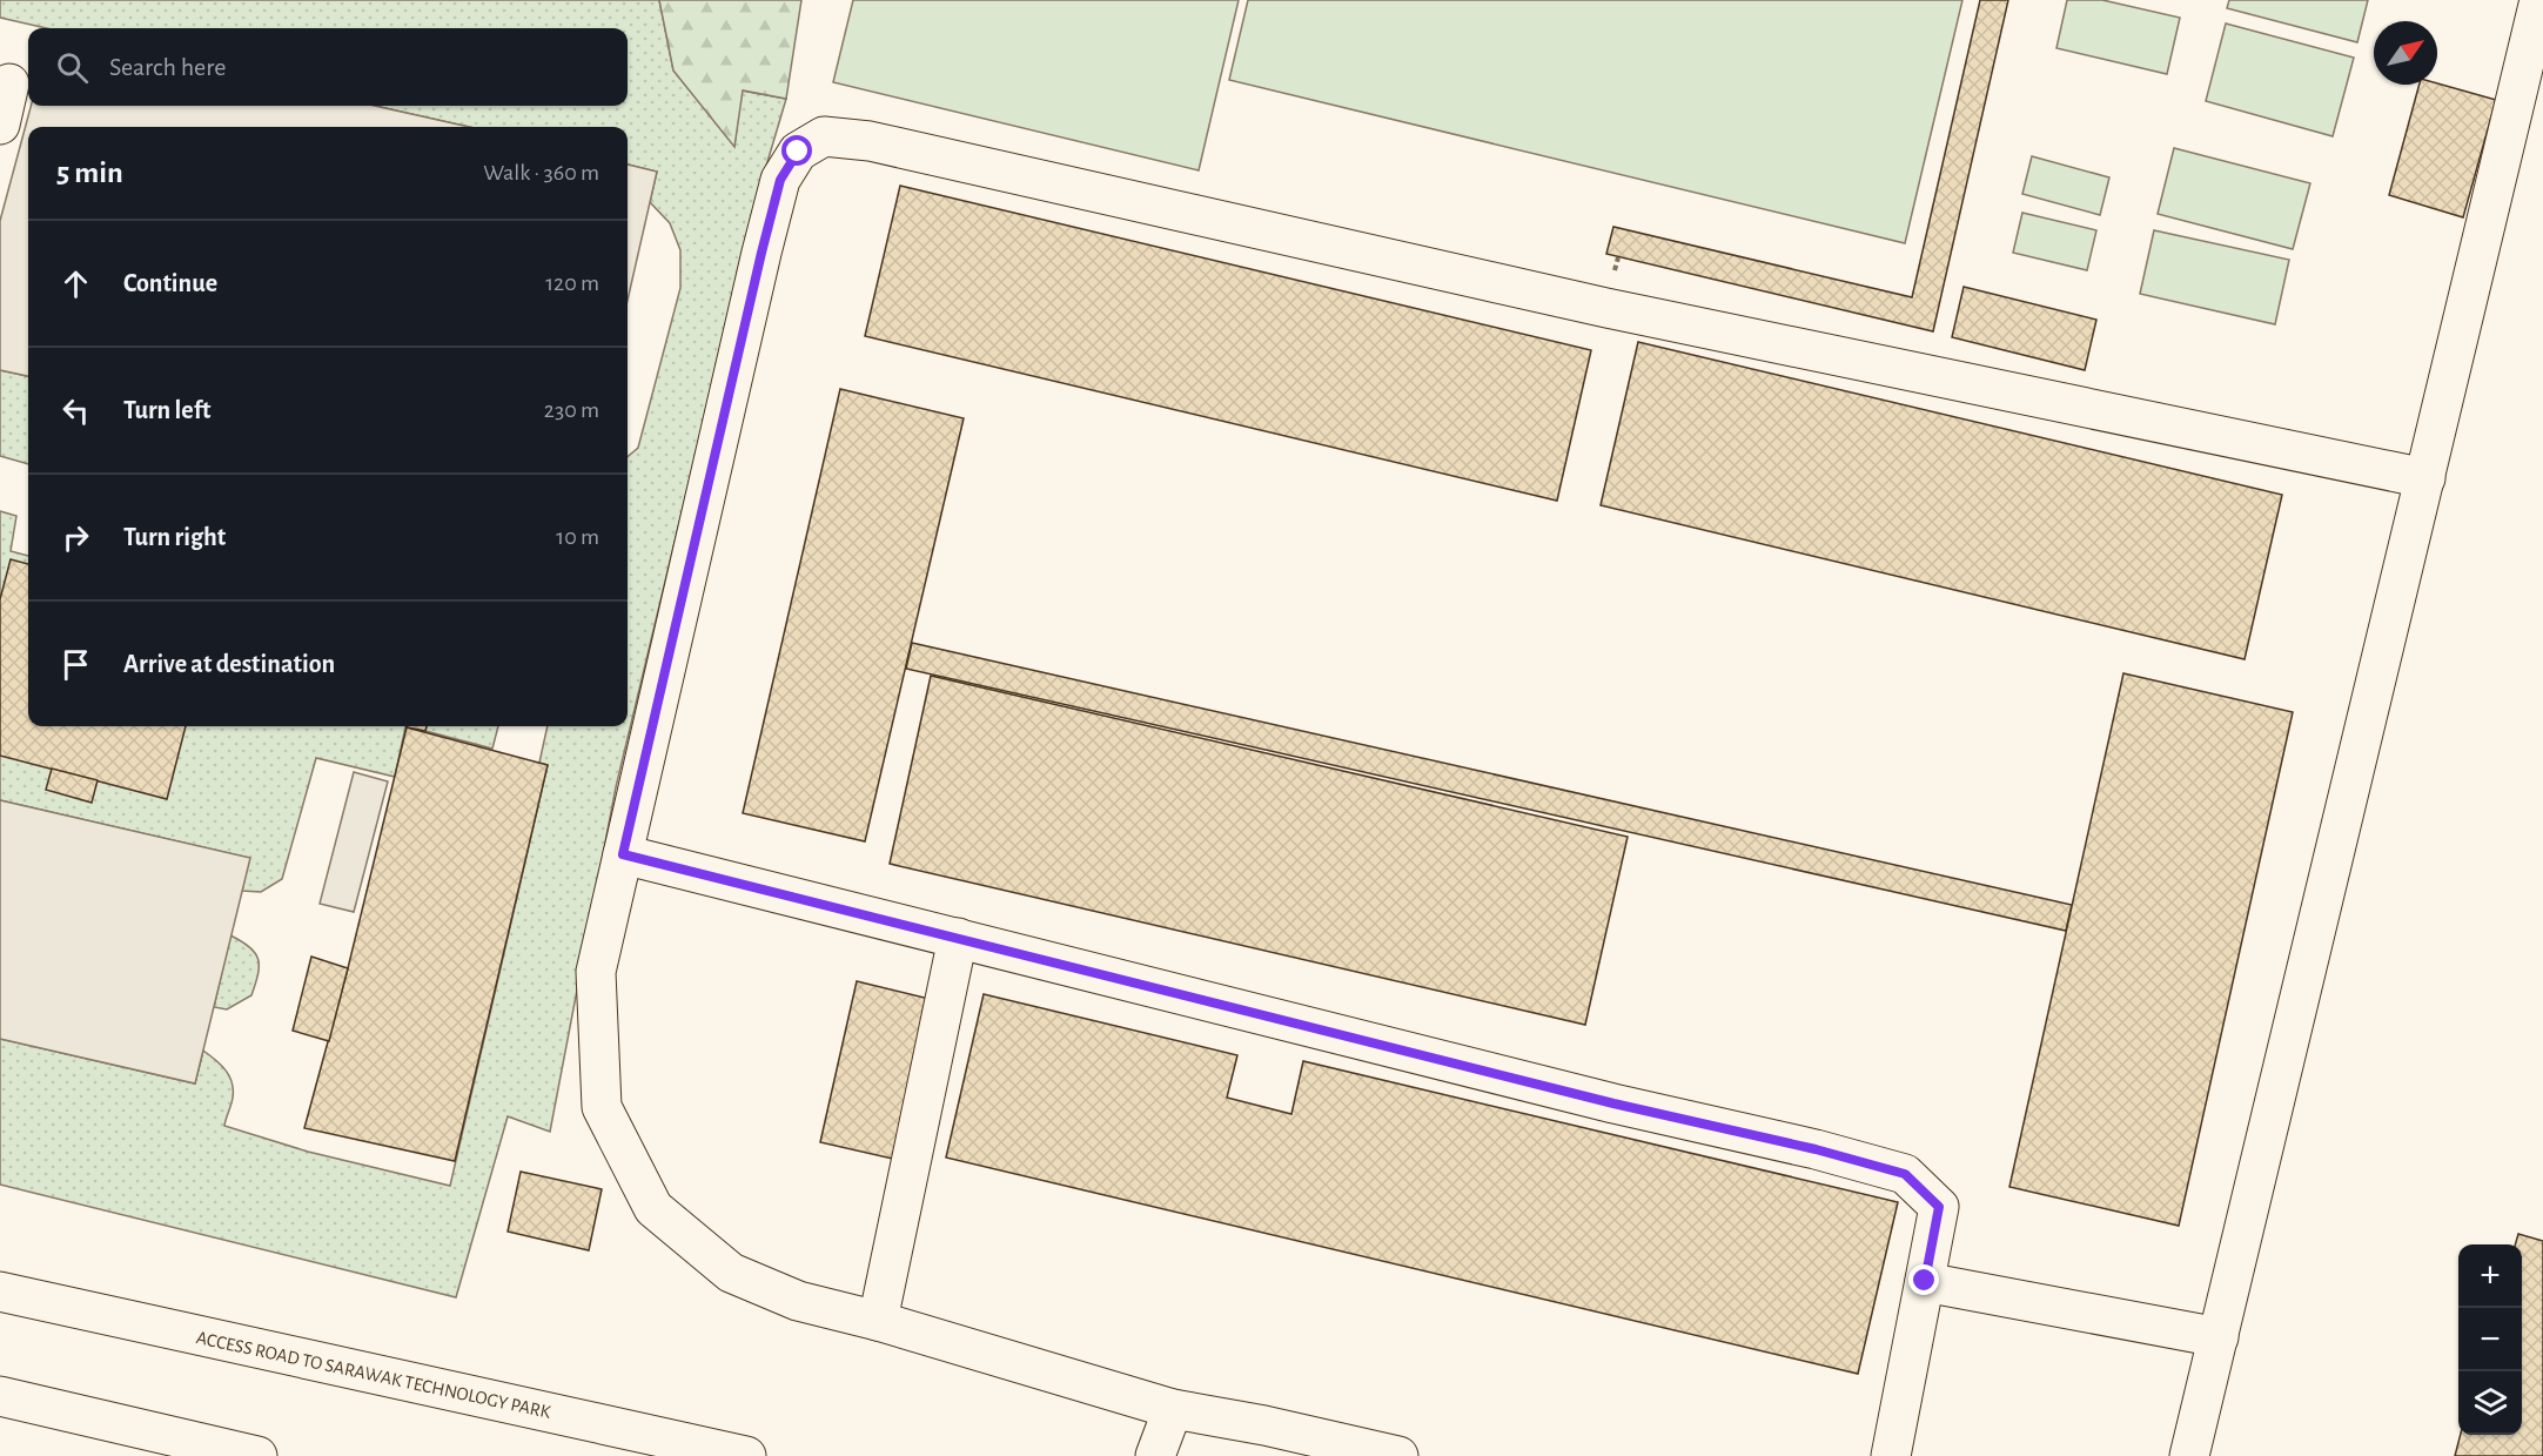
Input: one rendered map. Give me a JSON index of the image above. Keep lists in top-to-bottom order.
{
  "streets": {
    "street": ["ACCESS ROAD TO SARAWAK TECHNOLOGY PARK"]
  },
  "north": "top right",
  "page": {
    "search": "Search here",
    "heading": ["5 min", "Walk · 360 m"],
    "list": [
      ["Continue", "120 m"],
      ["Turn left", "230 m"],
      ["Turn right", "10 m"],
      "Arrive at destination"
    ],
    "map_buttons": ["+", "−"]
  }
}
